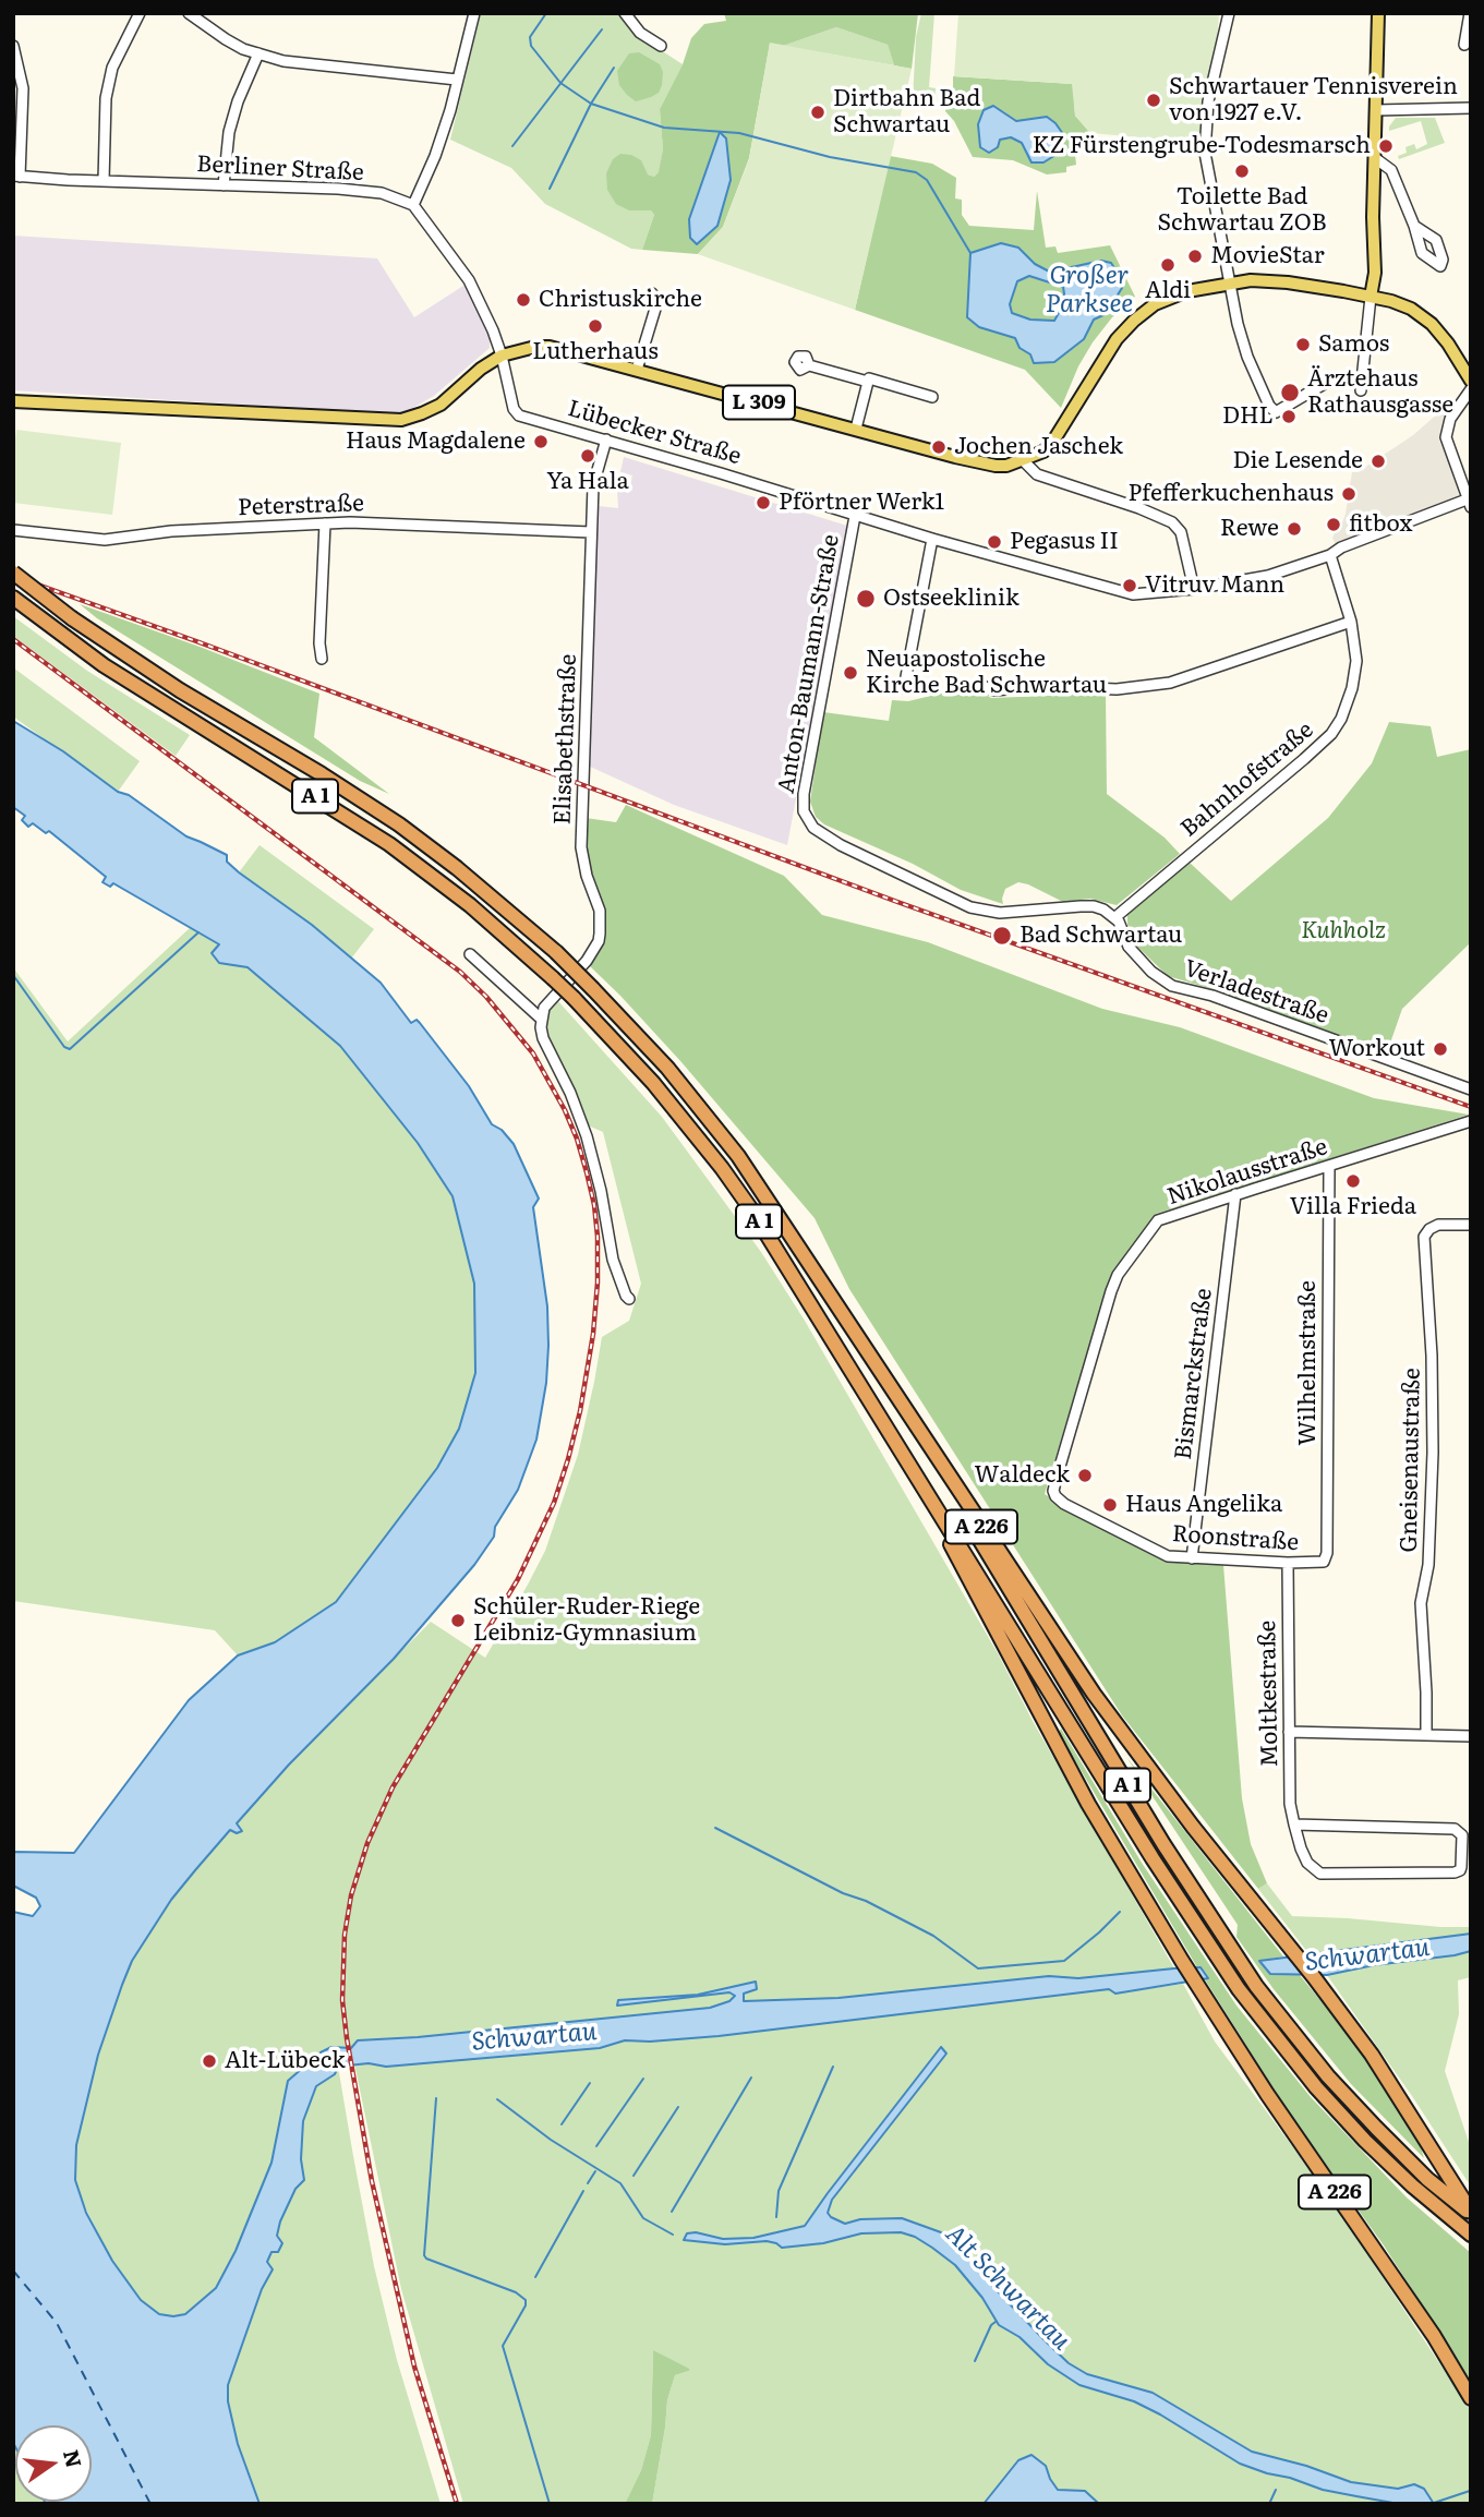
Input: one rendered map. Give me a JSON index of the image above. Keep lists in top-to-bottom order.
{
  "streets": {
    "highway": ["A 1", "A 226"],
    "main road": ["L 309"],
    "street": [
      "Berliner Straße",
      "Lübecker Straße",
      "Peterstraße",
      "Anton-Baumann-Straße",
      "Elisabethstraße",
      "Bahnhofstraße",
      "Verladestraße",
      "Nikolausstraße",
      "Wilhelmstraße",
      "Bismarckstraße",
      "Gneisenaustraße",
      "Roonstraße",
      "Moltkestraße"
    ]
  },
  "crossings": [
    ["L 309", "Lübecker Straße"],
    ["Lübecker Straße", "Anton-Baumann-Straße"],
    ["Lübecker Straße", "Elisabethstraße"],
    ["Lübecker Straße", "Bahnhofstraße"],
    ["Peterstraße", "Elisabethstraße"],
    ["Anton-Baumann-Straße", "Bahnhofstraße"],
    ["Anton-Baumann-Straße", "Verladestraße"],
    ["Bahnhofstraße", "Verladestraße"],
    ["A 1", "A 226"],
    ["Nikolausstraße", "Wilhelmstraße"],
    ["Nikolausstraße", "Bismarckstraße"],
    ["Nikolausstraße", "Roonstraße"],
    ["Wilhelmstraße", "Roonstraße"],
    ["Bismarckstraße", "Roonstraße"],
    ["Roonstraße", "Moltkestraße"]
  ],
  "water": ["Großer Parksee", "Schwartau", "Alt Schwartau"],
  "parks": ["Kuhholz"],
  "places": [
    "Schwartauer Tennisverein von 1927 e.V.",
    "Dirtbahn Bad Schwartau",
    "KZ Fürstengrube-Todesmarsch",
    "Toilette Bad Schwartau ZOB",
    "MovieStar",
    "Aldi",
    "Christuskirche",
    "Lutherhaus",
    "Samos",
    "Ärztehaus Rathausgasse",
    "DHL",
    "Haus Magdalene",
    "Jochen Jaschek",
    "Ya Hala",
    "Die Lesende",
    "Pfefferkuchenhaus",
    "Pförtner Werk1",
    "fitbox",
    "Rewe",
    "Pegasus II",
    "Vitruv Mann",
    "Ostseeklinik",
    "Neuapostolische Kirche Bad Schwartau",
    "Bad Schwartau",
    "Workout",
    "Villa Frieda",
    "Waldeck",
    "Haus Angelika",
    "Schüler-Ruder-Riege Leibniz-Gymnasium",
    "Alt-Lübeck"
  ],
  "north": "right"
}
